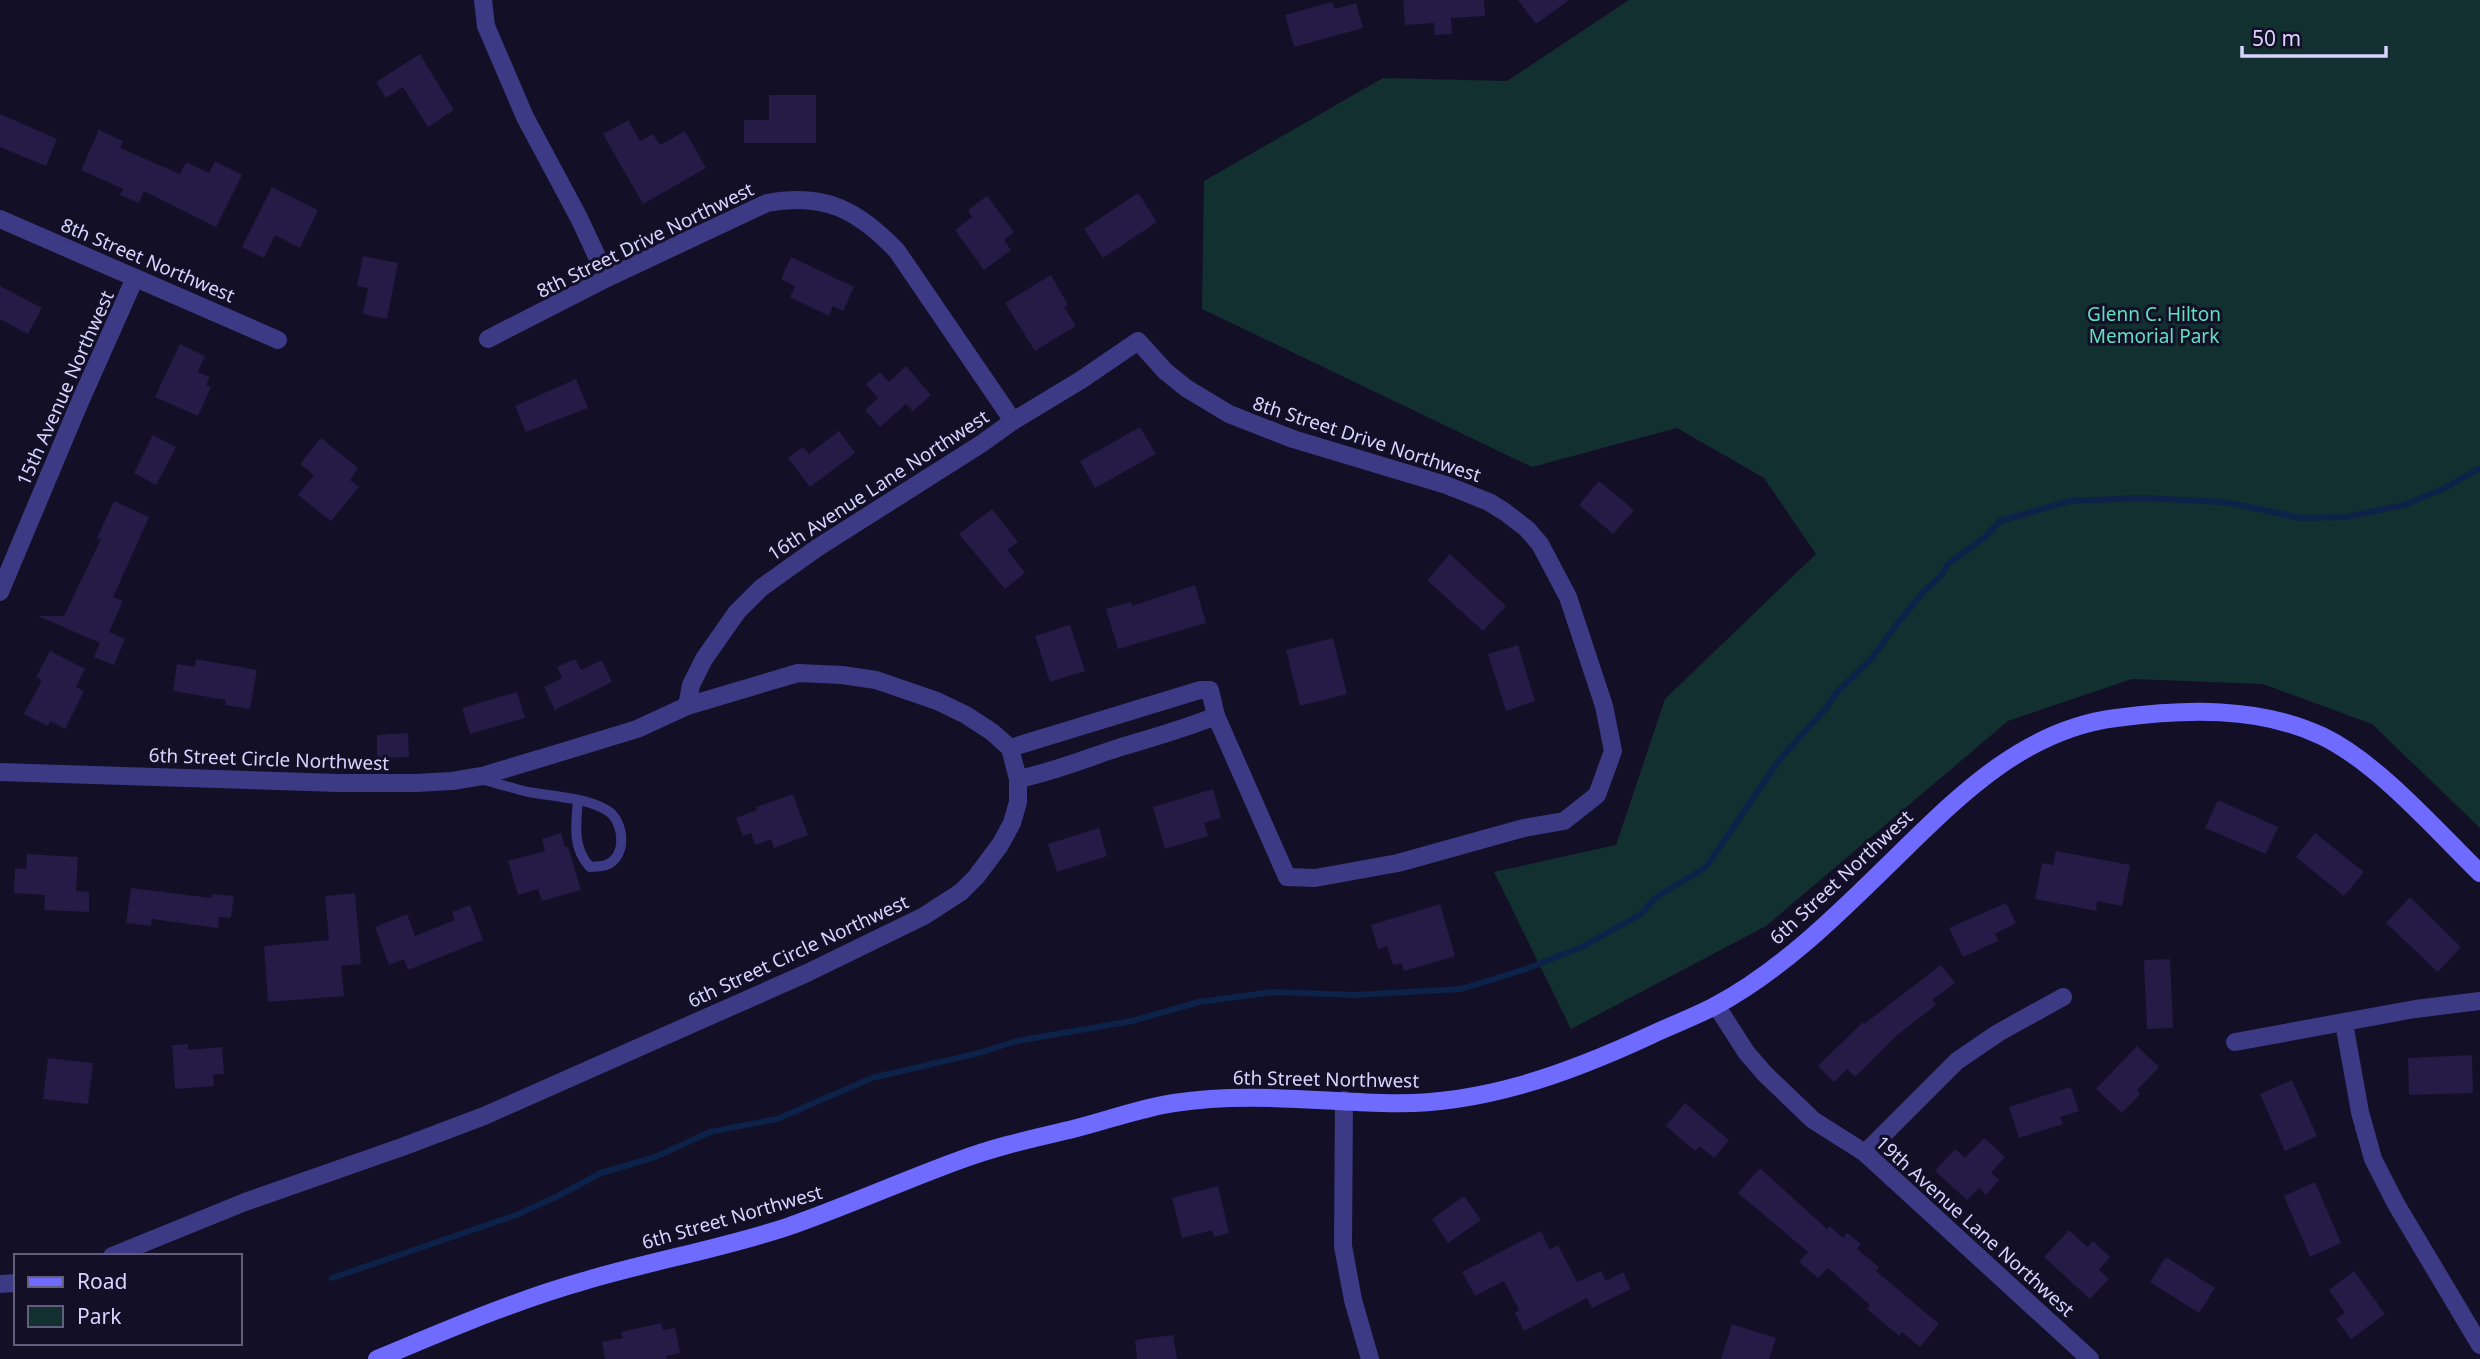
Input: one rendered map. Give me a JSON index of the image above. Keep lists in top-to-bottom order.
{
  "streets": {
    "street": [
      "8th Street Drive Northwest",
      "8th Street Northwest",
      "15th Avenue Northwest",
      "16th Avenue Lane Northwest",
      "6th Street Circle Northwest",
      "6th Street Northwest",
      "19th Avenue Lane Northwest"
    ]
  },
  "crossings": [
    ["8th Street Drive Northwest", "16th Avenue Lane Northwest"],
    ["8th Street Northwest", "15th Avenue Northwest"],
    ["16th Avenue Lane Northwest", "6th Street Circle Northwest"],
    ["6th Street Northwest", "19th Avenue Lane Northwest"]
  ],
  "parks": ["Glenn C. Hilton Memorial Park"],
  "legend": ["Road", "Park"],
  "scale_bar": "50 m"
}
